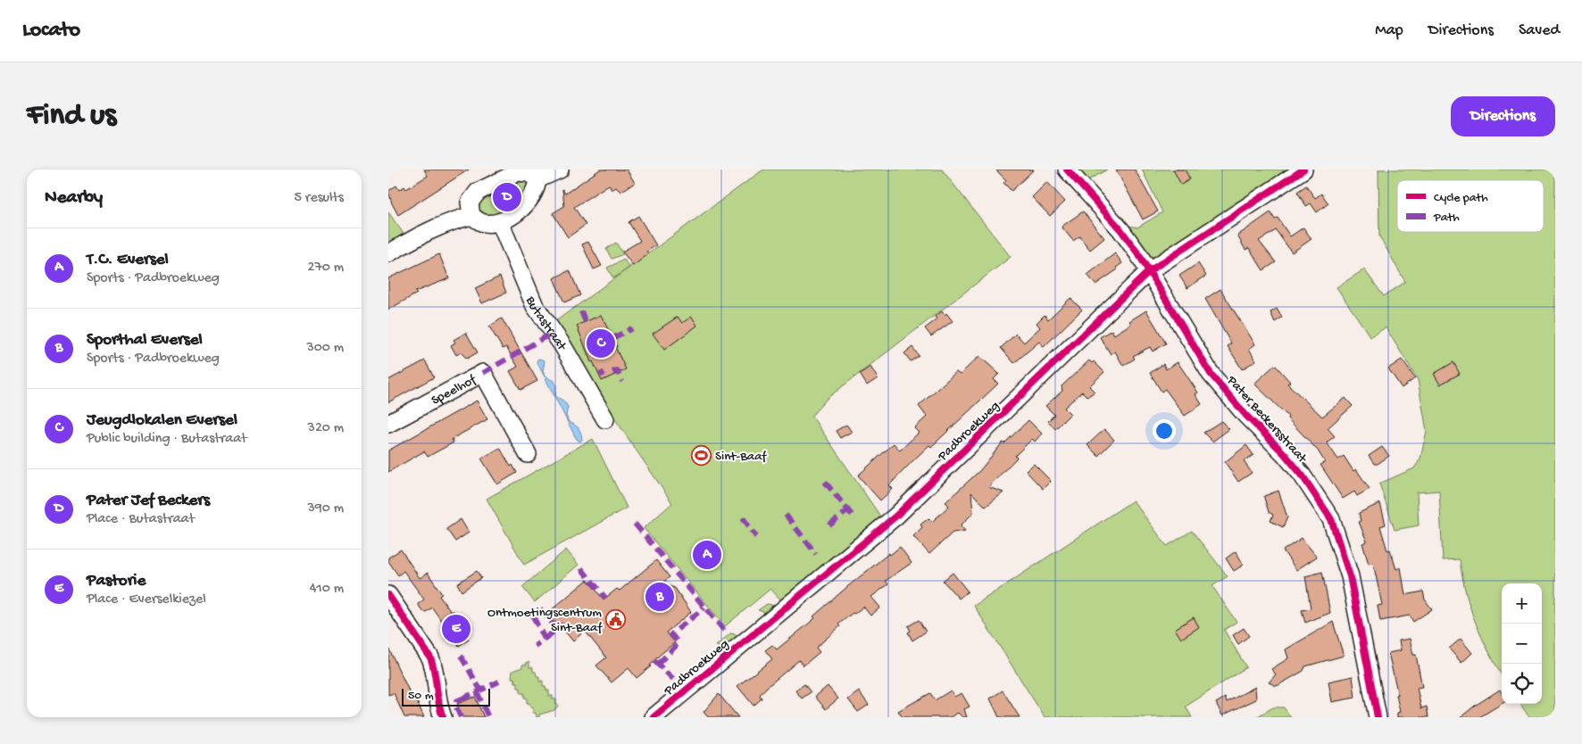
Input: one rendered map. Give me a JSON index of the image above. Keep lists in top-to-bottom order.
{
  "streets": {
    "street": [
      "Butastraat",
      "Speelhof",
      "Pater Beckersstraat",
      "Padbroekweg"
    ]
  },
  "crossings": [
    ["Pater Beckersstraat", "Padbroekweg"]
  ],
  "places": {
    "sports": ["Sint-Baaf"],
    "public building": ["Ontmoetingscentrum Sint-Baaf"]
  },
  "legend": ["Cycle path", "Path"],
  "scale_bar": "50 m",
  "page": {
    "header": "Locato",
    "nav": ["Map", "Directions", "Saved"],
    "buttons": "Directions",
    "title": "Find us",
    "heading": ["Nearby", "5 results"],
    "pins": [
      "D",
      "C",
      "A",
      "B",
      "E"
    ],
    "list": [
      {
        "mark": "A",
        "name": "T.C. Eversel",
        "note": "Sports · Padbroekweg",
        "value": "270 m"
      },
      {
        "mark": "B",
        "name": "Sporthal Eversel",
        "note": "Sports · Padbroekweg",
        "value": "300 m"
      },
      {
        "mark": "C",
        "name": "Jeugdlokalen Eversel",
        "note": "Public building · Butastraat",
        "value": "320 m"
      },
      {
        "mark": "D",
        "name": "Pater Jef Beckers",
        "note": "Place · Butastraat",
        "value": "390 m"
      },
      {
        "mark": "E",
        "name": "Pastorie",
        "note": "Place · Everselkiezel",
        "value": "410 m"
      }
    ],
    "map_buttons": ["+", "−"],
    "scale": "50 m"
  }
}
